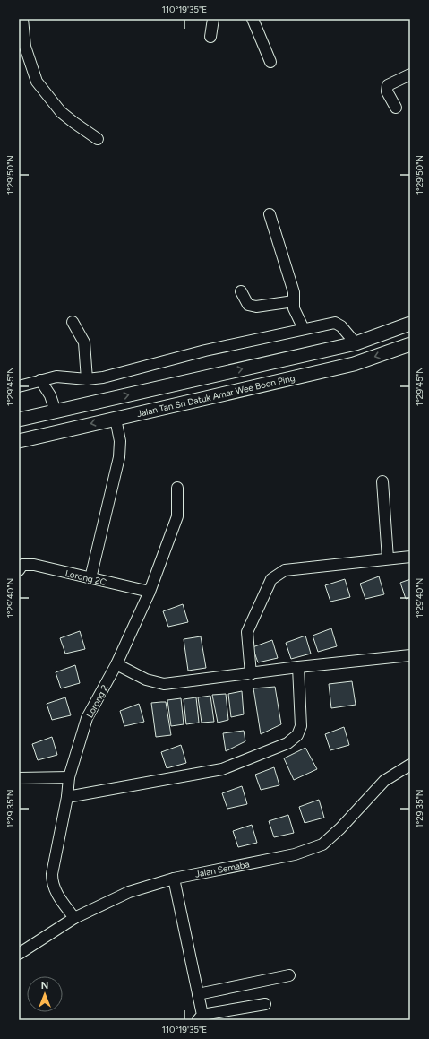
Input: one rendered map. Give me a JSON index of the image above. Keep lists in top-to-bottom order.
{
  "streets": {
    "main road": ["Jalan Tan Sri Datuk Amar Wee Boon Ping"],
    "street": ["Lorong 2C", "Lorong 2", "Jalan Semaba"]
  },
  "crossings": [
    ["Lorong 2C", "Lorong 2"],
    ["Lorong 2", "Jalan Semaba"]
  ],
  "north": "top",
  "coordinates": [
    "110°19'35\"E",
    "1°29'50\"N",
    "1°29'45\"N",
    "1°29'40\"N",
    "1°29'35\"N"
  ]
}
